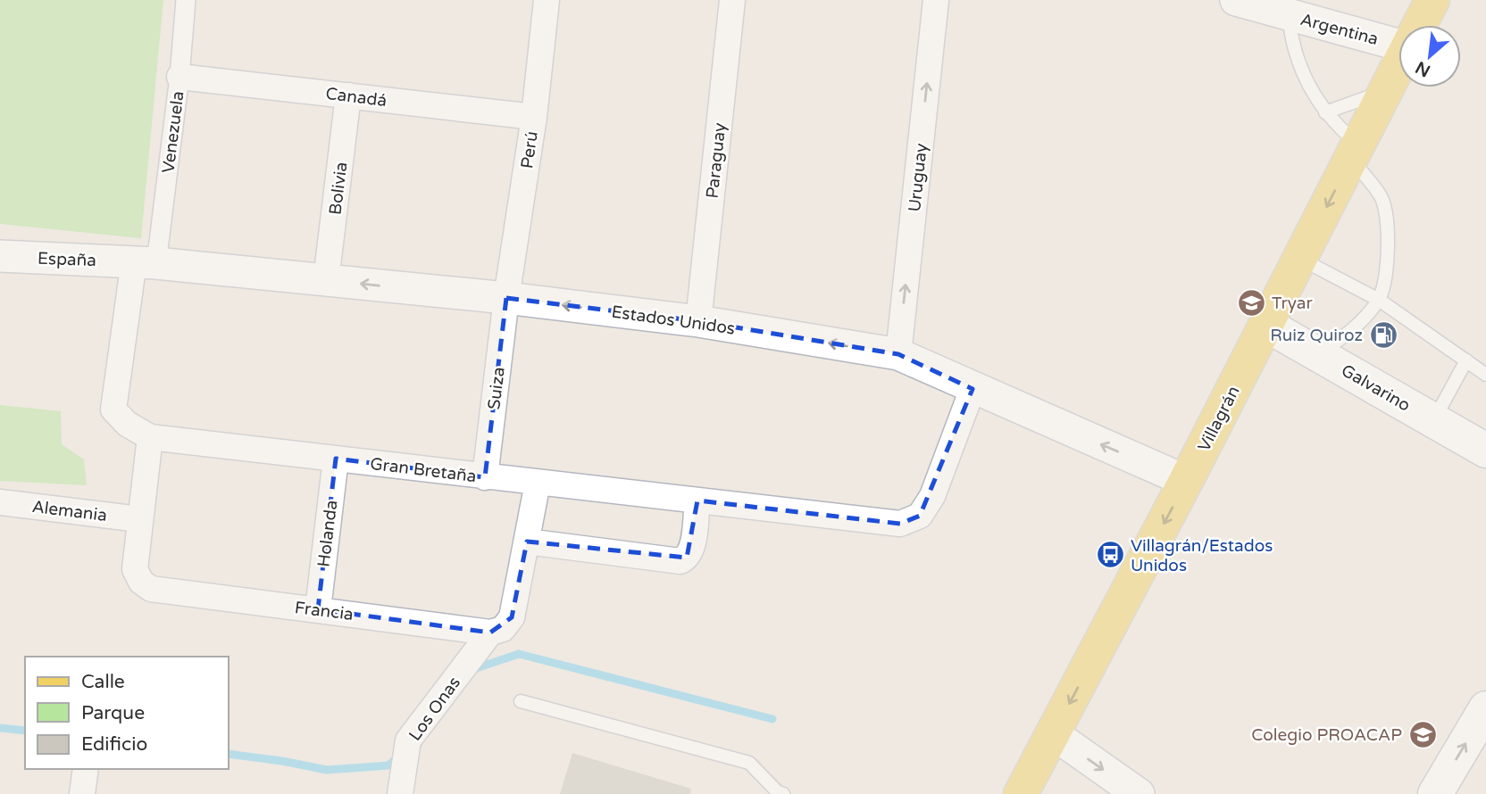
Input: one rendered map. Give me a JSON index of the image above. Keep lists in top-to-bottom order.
{
  "streets": {
    "main road": ["Galvarino", "Villagrán"],
    "street": [
      "Argentina",
      "Canadá",
      "Venezuela",
      "Perú",
      "Paraguay",
      "Uruguay",
      "Bolivia",
      "España",
      "Estados Unidos",
      "Suiza",
      "Gran Bretaña",
      "Alemania",
      "Holanda",
      "Francia",
      "Los Onas"
    ]
  },
  "crossings": [
    ["Canadá", "Venezuela"],
    ["Canadá", "Perú"],
    ["Canadá", "Bolivia"],
    ["Venezuela", "España"],
    ["Venezuela", "Estados Unidos"],
    ["Venezuela", "Gran Bretaña"],
    ["Venezuela", "Francia"],
    ["Perú", "Estados Unidos"],
    ["Perú", "Suiza"],
    ["Paraguay", "Estados Unidos"],
    ["Uruguay", "Estados Unidos"],
    ["Bolivia", "Estados Unidos"],
    ["España", "Estados Unidos"],
    ["Estados Unidos", "Suiza"],
    ["Estados Unidos", "Villagrán"],
    ["Estados Unidos", "Gran Bretaña"],
    ["Galvarino", "Villagrán"],
    ["Suiza", "Gran Bretaña"],
    ["Gran Bretaña", "Holanda"],
    ["Gran Bretaña", "Francia"],
    ["Alemania", "Francia"],
    ["Holanda", "Francia"],
    ["Francia", "Los Onas"]
  ],
  "one_way": ["Uruguay", "Estados Unidos", "Villagrán"],
  "places": {
    "school or university": ["Tryar", "Colegio PROACAP"],
    "fuel station": ["Ruiz Quiroz"],
    "bus stop": ["Villagrán/Estados Unidos"]
  },
  "legend": ["Calle", "Parque", "Edificio"],
  "north": "bottom left"
}
